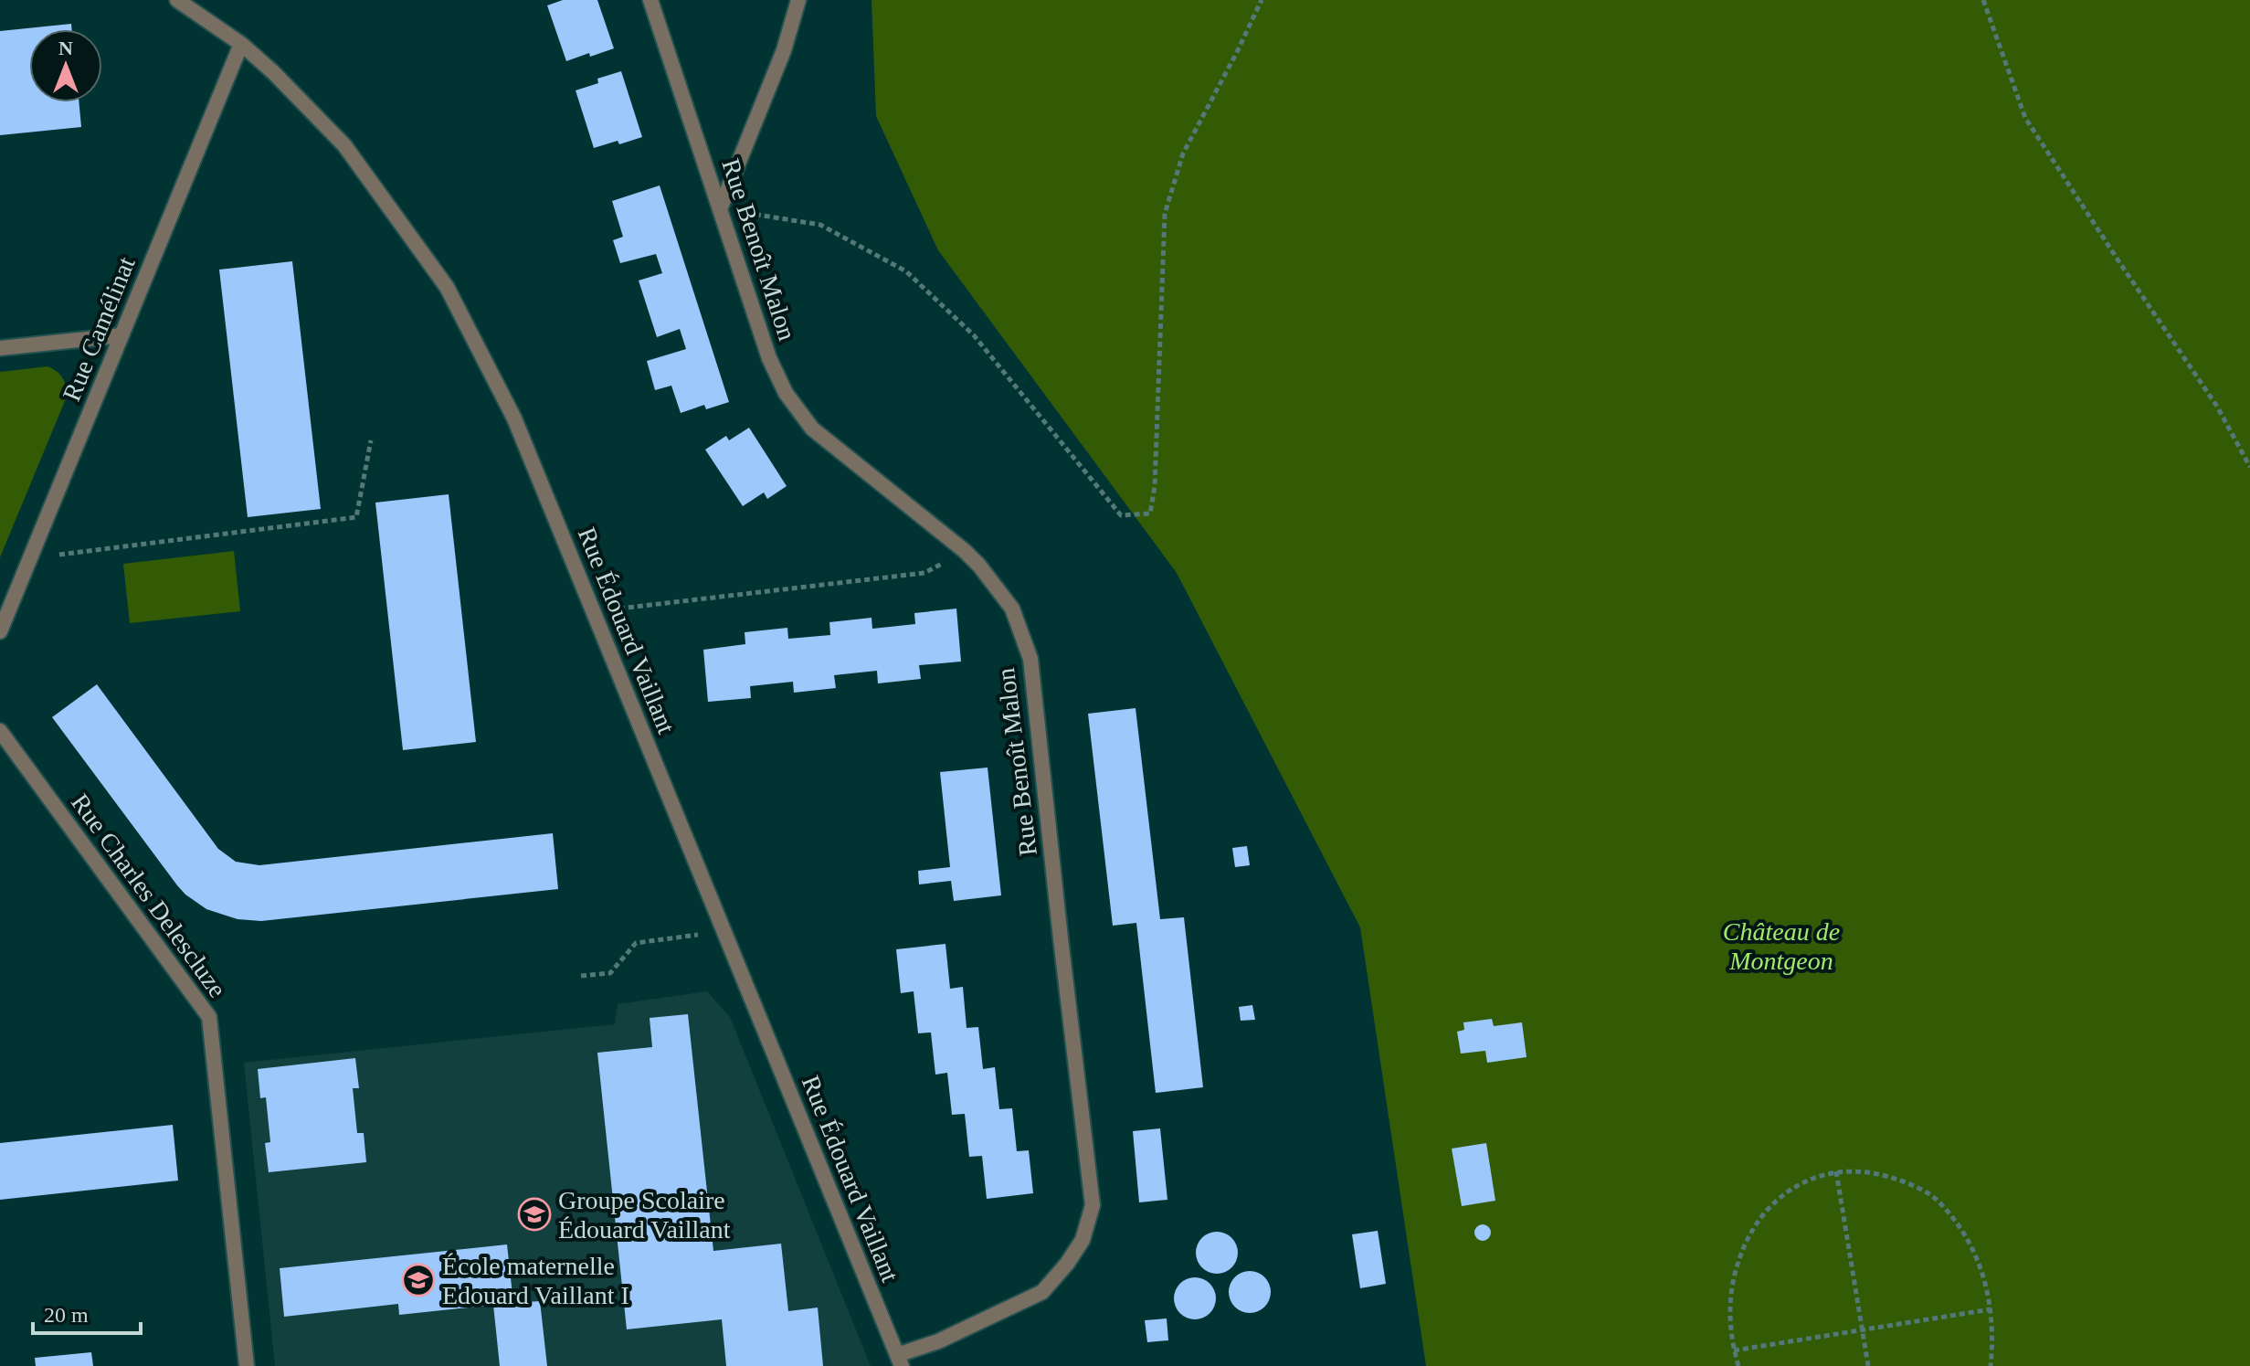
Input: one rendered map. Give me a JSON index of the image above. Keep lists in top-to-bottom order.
{
  "streets": {
    "street": [
      "Rue Benoît Malon",
      "Rue Camélinat",
      "Rue Édouard Vaillant",
      "Rue Charles Delescluze"
    ]
  },
  "crossings": [
    ["Rue Benoît Malon", "Rue Édouard Vaillant"],
    ["Rue Camélinat", "Rue Édouard Vaillant"]
  ],
  "parks": ["Château de Montgeon"],
  "places": {
    "school or university": ["Groupe Scolaire Édouard Vaillant", "École maternelle Edouard Vaillant I"]
  },
  "scale_bar": "20 m",
  "north": "top"
}
